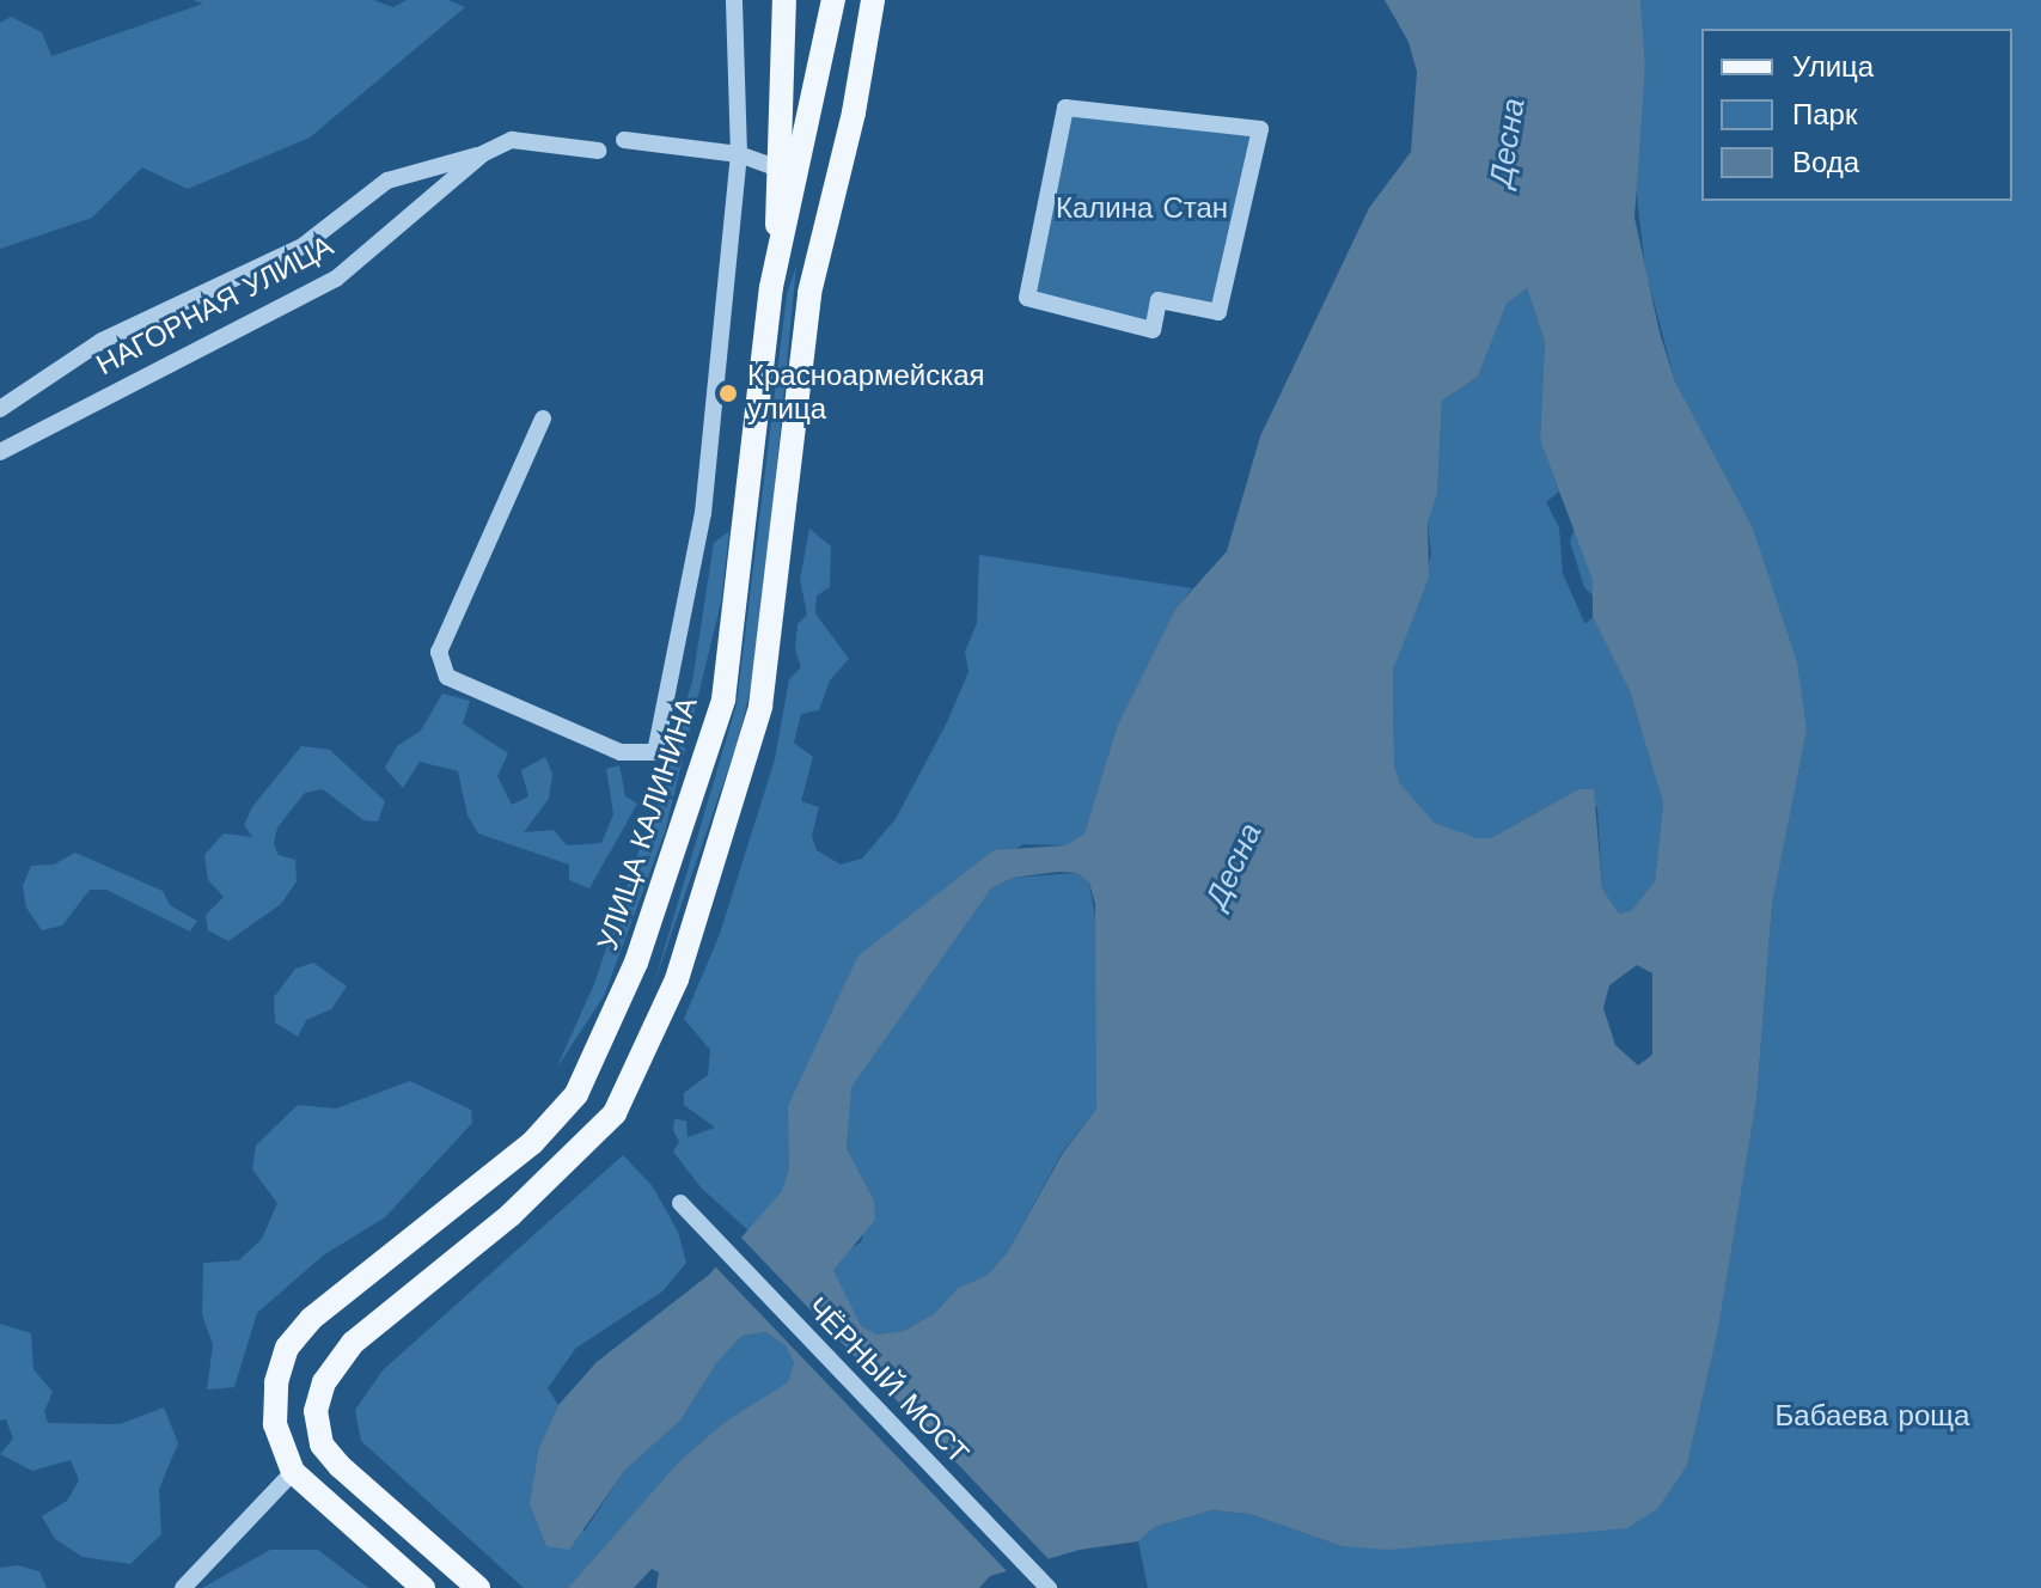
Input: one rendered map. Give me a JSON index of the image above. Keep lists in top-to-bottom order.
{
  "streets": {
    "main road": ["УЛИЦА КАЛИНИНА"],
    "street": ["НАГОРНАЯ УЛИЦА", "ЧЁРНЫЙ МОСТ"]
  },
  "water": ["Десна"],
  "parks": ["Калина Стан", "Бабаева роща"],
  "places": ["Красноармейская улица"],
  "legend": ["Улица", "Парк", "Вода"]
}
